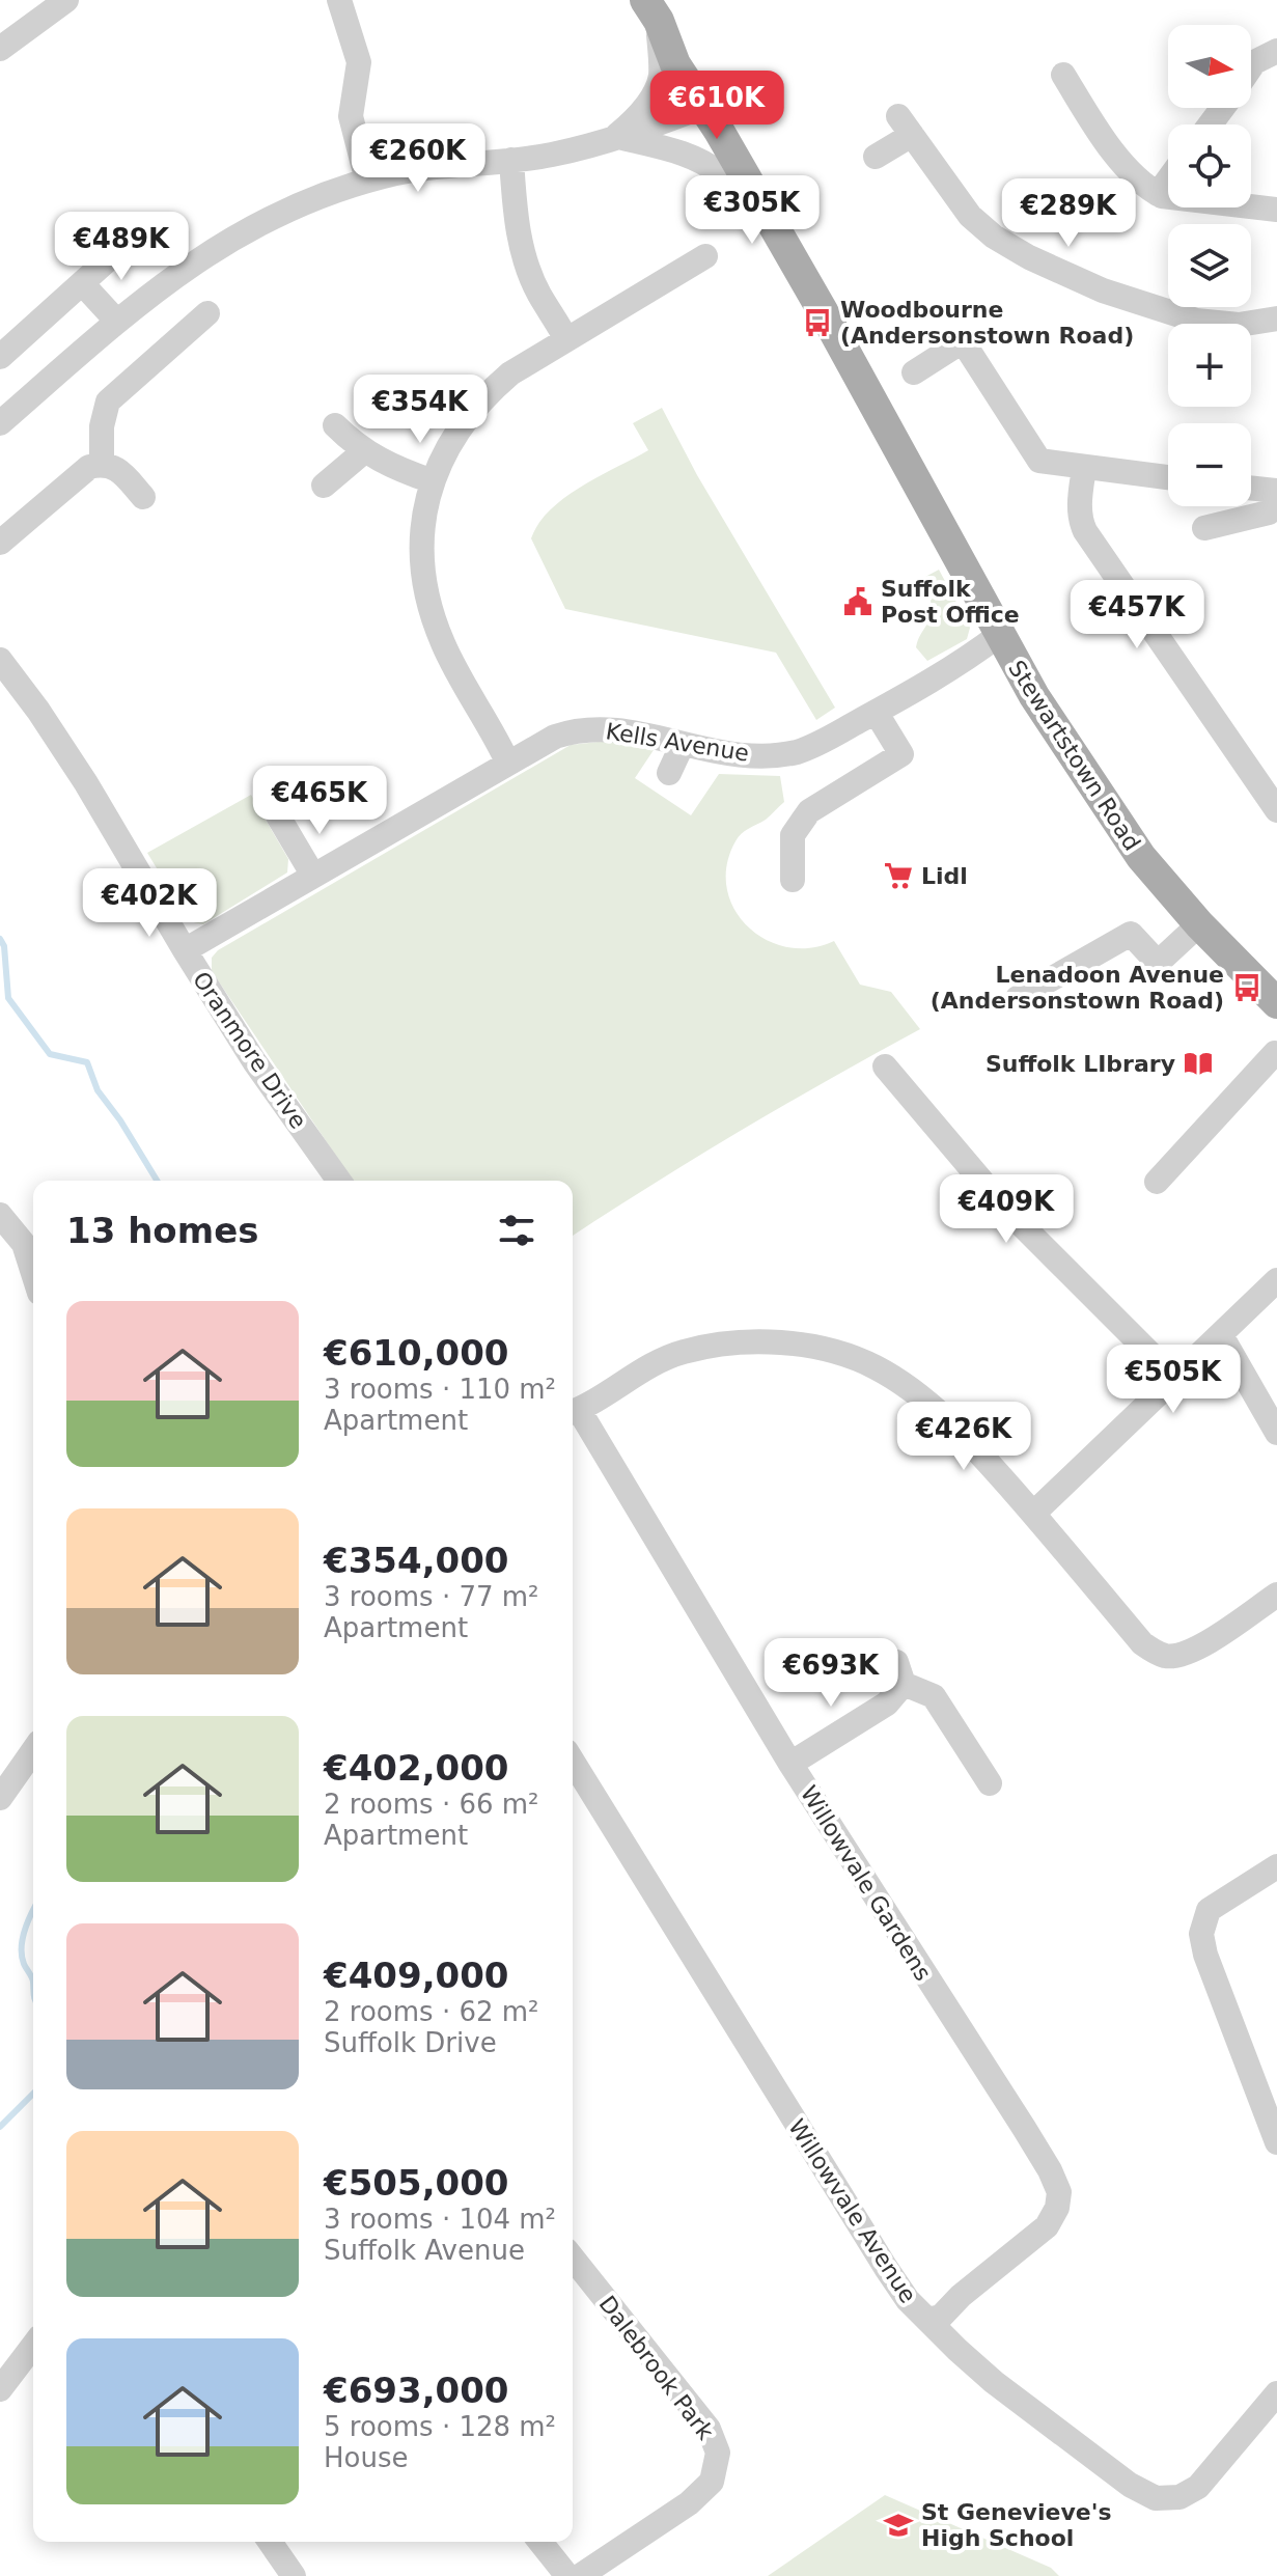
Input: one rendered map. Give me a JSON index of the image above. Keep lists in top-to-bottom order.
{
  "streets": {
    "main road": ["Stewartstown Road"],
    "street": [
      "Kells Avenue",
      "Oranmore Drive",
      "Willowvale Gardens",
      "Willowvale Avenue",
      "Dalebrook Park"
    ]
  },
  "crossings": [
    ["Kells Avenue", "Stewartstown Road"],
    ["Kells Avenue", "Oranmore Drive"],
    ["Willowvale Gardens", "Willowvale Avenue"]
  ],
  "places": {
    "bus stop": ["Woodbourne (Andersonstown Road)", "Lenadoon Avenue (Andersonstown Road)"],
    "public building": ["Suffolk Post Office"],
    "supermarket": ["Lidl"],
    "library": ["Suffolk LIbrary"],
    "school or university": ["St Genevieve's High School"]
  },
  "north": "right",
  "page": {
    "map_buttons": ["+", "−"],
    "price": [
      "€610K",
      "€260K",
      "€305K",
      "€289K",
      "€489K",
      "€354K",
      "€457K",
      "€465K",
      "€402K",
      "€409K",
      "€505K",
      "€426K",
      "€693K"
    ],
    "heading": "13 homes",
    "list": [
      {
        "name": "€610,000",
        "note": "3 rooms · 110 m² · Apartment"
      },
      {
        "name": "€354,000",
        "note": "3 rooms · 77 m² · Apartment"
      },
      {
        "name": "€402,000",
        "note": "2 rooms · 66 m² · Apartment"
      },
      {
        "name": "€409,000",
        "note": "2 rooms · 62 m² · Suffolk Drive"
      },
      {
        "name": "€505,000",
        "note": "3 rooms · 104 m² · Suffolk Avenue"
      },
      {
        "name": "€693,000",
        "note": "5 rooms · 128 m² · House"
      }
    ]
  }
}
